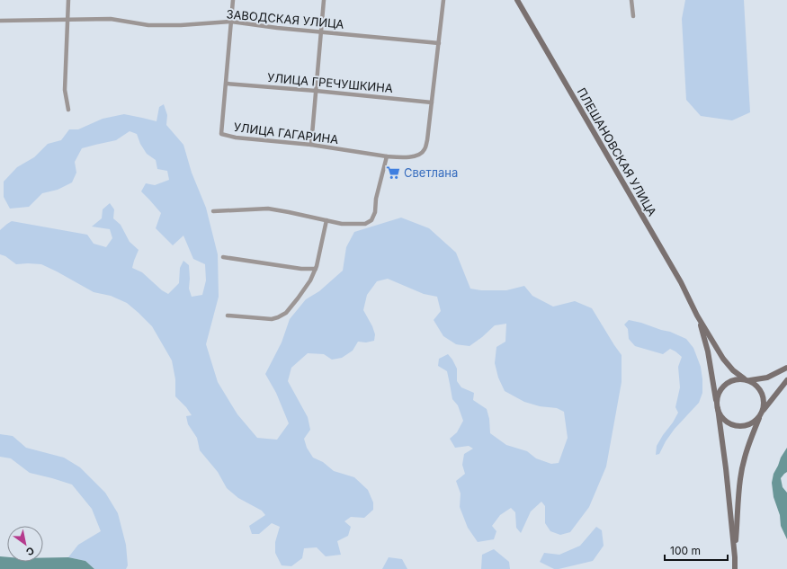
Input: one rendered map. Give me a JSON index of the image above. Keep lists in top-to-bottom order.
{
  "streets": {
    "main road": ["ПЛЕШАНОВСКАЯ УЛИЦА"],
    "street": ["ЗАВОДСКАЯ УЛИЦА", "УЛИЦА ГРЕЧУШКИНА", "УЛИЦА ГАГАРИНА"]
  },
  "crossings": [
    ["ЗАВОДСКАЯ УЛИЦА", "УЛИЦА ГАГАРИНА"],
    ["УЛИЦА ГРЕЧУШКИНА", "УЛИЦА ГАГАРИНА"]
  ],
  "places": {
    "supermarket": ["Светлана"]
  },
  "scale_bar": "100 m",
  "north": "bottom right"
}
